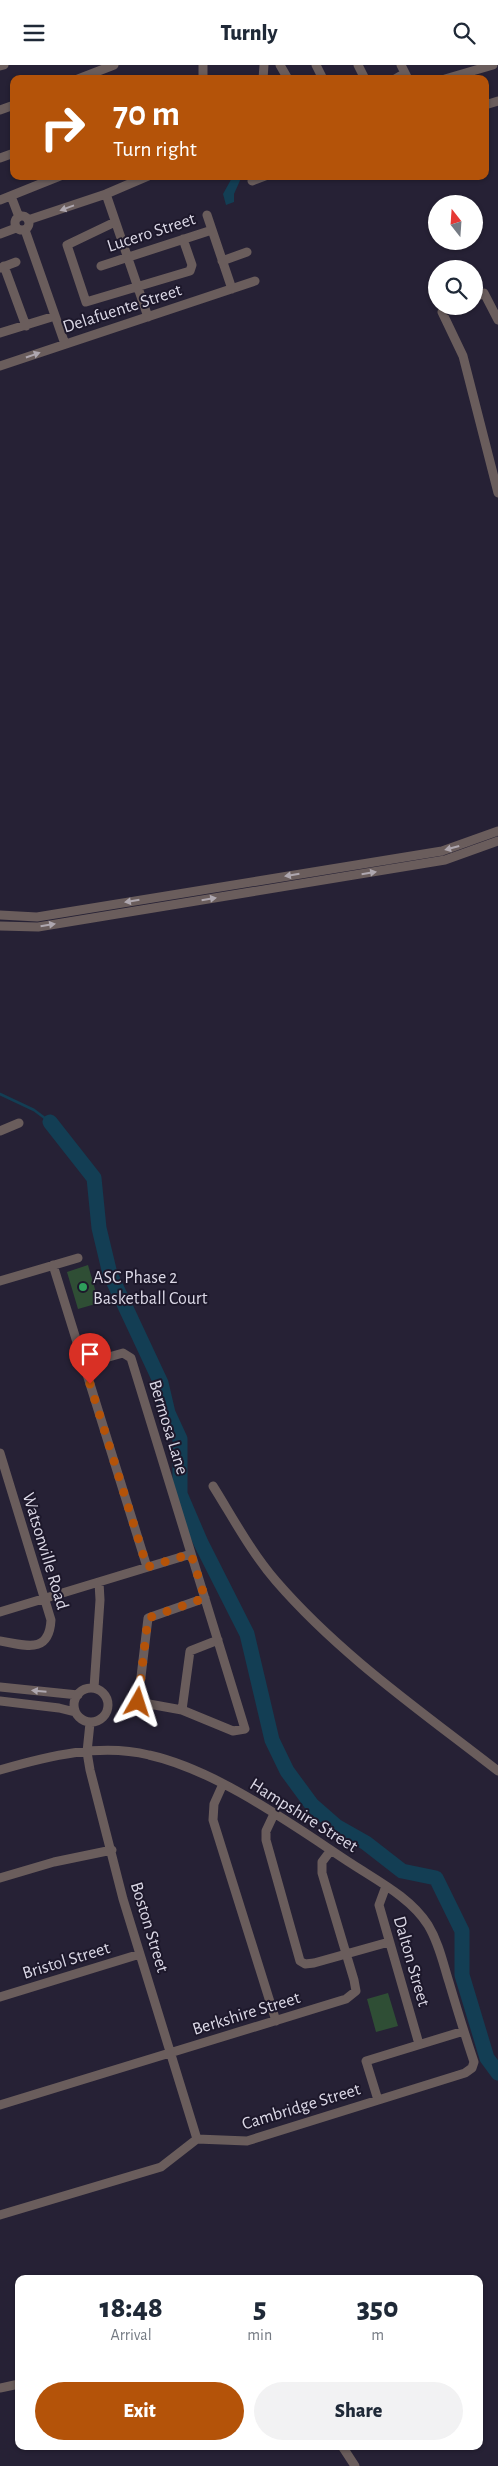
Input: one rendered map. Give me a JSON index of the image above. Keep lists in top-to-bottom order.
{
  "streets": {
    "street": [
      "Lucero Street",
      "Delafuente Street",
      "Bermosa Lane",
      "Watsonville Road",
      "Hampshire Street",
      "Boston Street",
      "Bristol Street",
      "Dalton Street",
      "Berkshire Street",
      "Cambridge Street"
    ]
  },
  "crossings": [
    ["Hampshire Street", "Boston Street"],
    ["Hampshire Street", "Dalton Street"],
    ["Hampshire Street", "Berkshire Street"],
    ["Hampshire Street", "Cambridge Street"],
    ["Boston Street", "Bristol Street"],
    ["Boston Street", "Berkshire Street"],
    ["Boston Street", "Cambridge Street"]
  ],
  "places": ["ASC Phase 2 Basketball Court"],
  "north": "top",
  "page": {
    "header": "Turnly",
    "turn": ["70 m", "Turn right"],
    "eta": [
      "18:48",
      "Arrival",
      "5",
      "min",
      "350",
      "m"
    ],
    "buttons": ["Exit", "Share"]
  }
}
